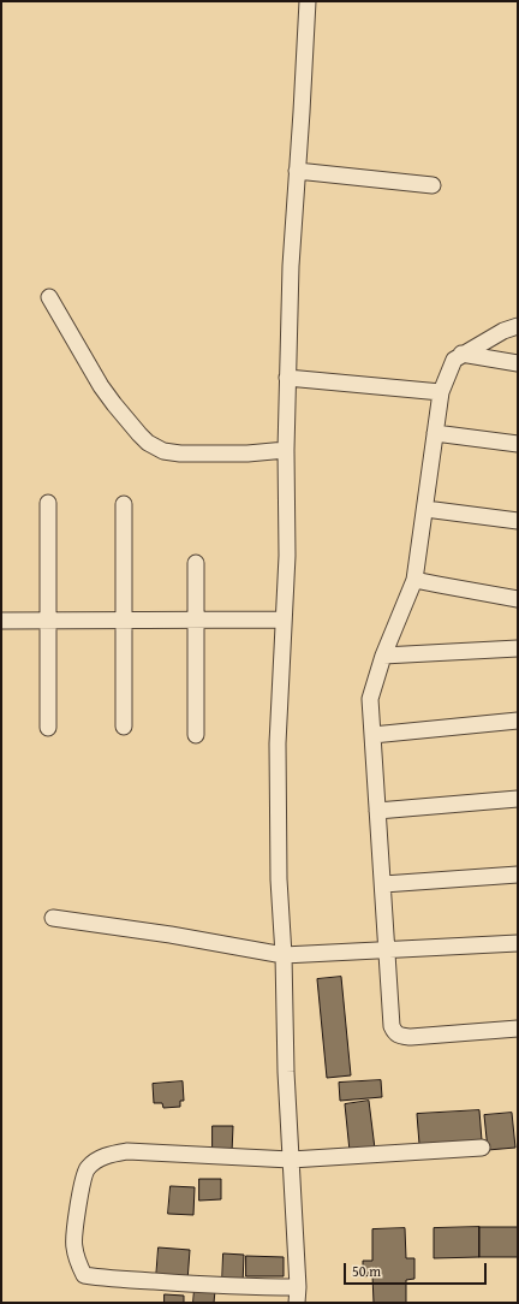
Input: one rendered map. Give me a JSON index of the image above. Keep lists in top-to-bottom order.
{
  "scale_bar": "50 m"
}
